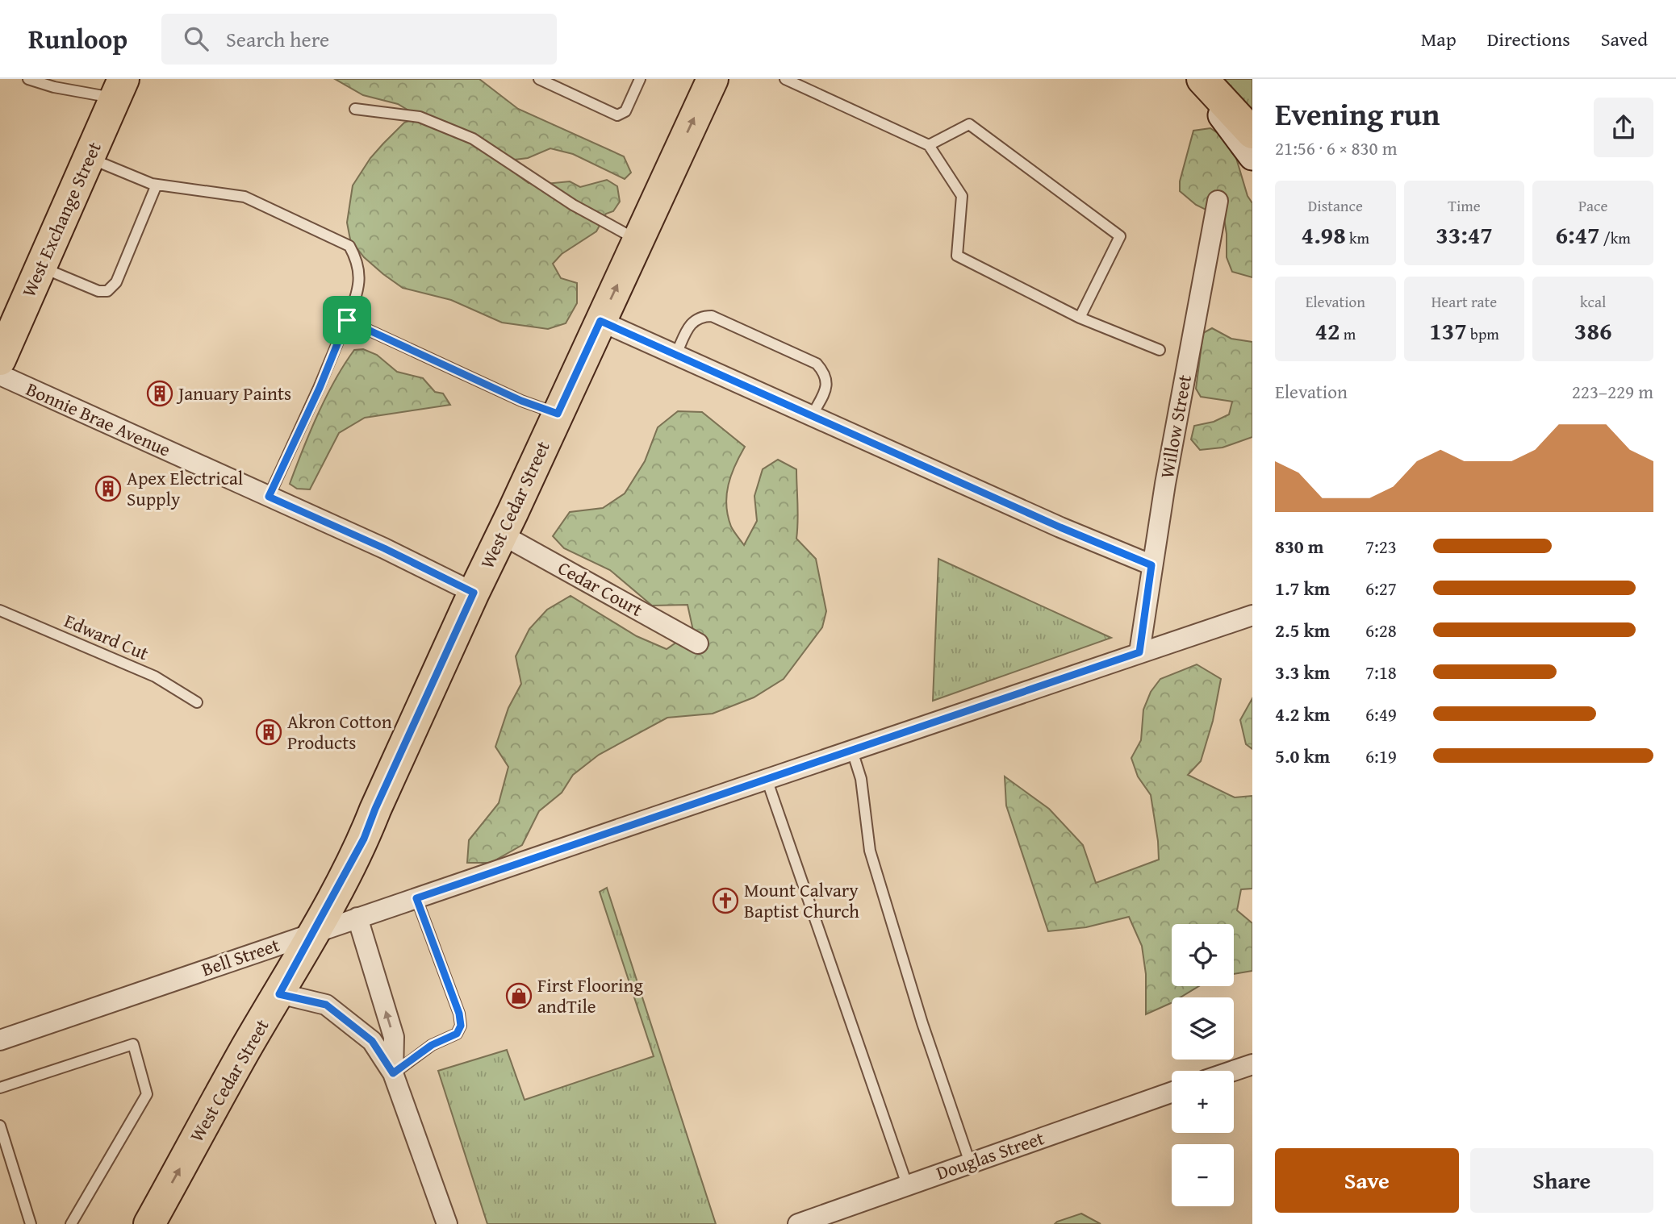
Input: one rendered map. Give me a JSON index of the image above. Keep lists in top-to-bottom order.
{
  "streets": {
    "main road": ["West Exchange Street", "West Cedar Street"],
    "street": [
      "Bonnie Brae Avenue",
      "Willow Street",
      "Cedar Court",
      "Bell Street",
      "Douglas Street"
    ],
    "lane": ["Edward Cut"]
  },
  "crossings": [
    ["Bonnie Brae Avenue", "West Cedar Street"],
    ["Willow Street", "Bell Street"],
    ["West Cedar Street", "Cedar Court"],
    ["West Cedar Street", "Bell Street"]
  ],
  "one_way": ["West Cedar Street"],
  "places": {
    "building": ["January Paints", "Apex Electrical Supply", "Akron Cotton Products"],
    "church": ["Mount Calvary Baptist Church"],
    "shop": ["First Flooring andTile"]
  },
  "page": {
    "header": "Runloop",
    "search": "Search here",
    "nav": ["Map", "Directions", "Saved"],
    "heading": ["Evening run", "21:56 · 6 × 830 m"],
    "stats": [
      ["Distance", "4.98 km"],
      ["Time", "33:47"],
      ["Pace", "6:47 /km"],
      ["Elevation", "42 m"],
      ["Heart rate", "137 bpm"],
      ["kcal", "386"]
    ],
    "chart": ["Elevation", "223–229 m"],
    "list": [
      {
        "name": "830 m",
        "note": "7:23"
      },
      {
        "name": "1.7 km",
        "note": "6:27"
      },
      {
        "name": "2.5 km",
        "note": "6:28"
      },
      {
        "name": "3.3 km",
        "note": "7:18"
      },
      {
        "name": "4.2 km",
        "note": "6:49"
      },
      {
        "name": "5.0 km",
        "note": "6:19"
      }
    ],
    "map_buttons": ["+", "−"],
    "buttons": ["Save", "Share"]
  }
}
